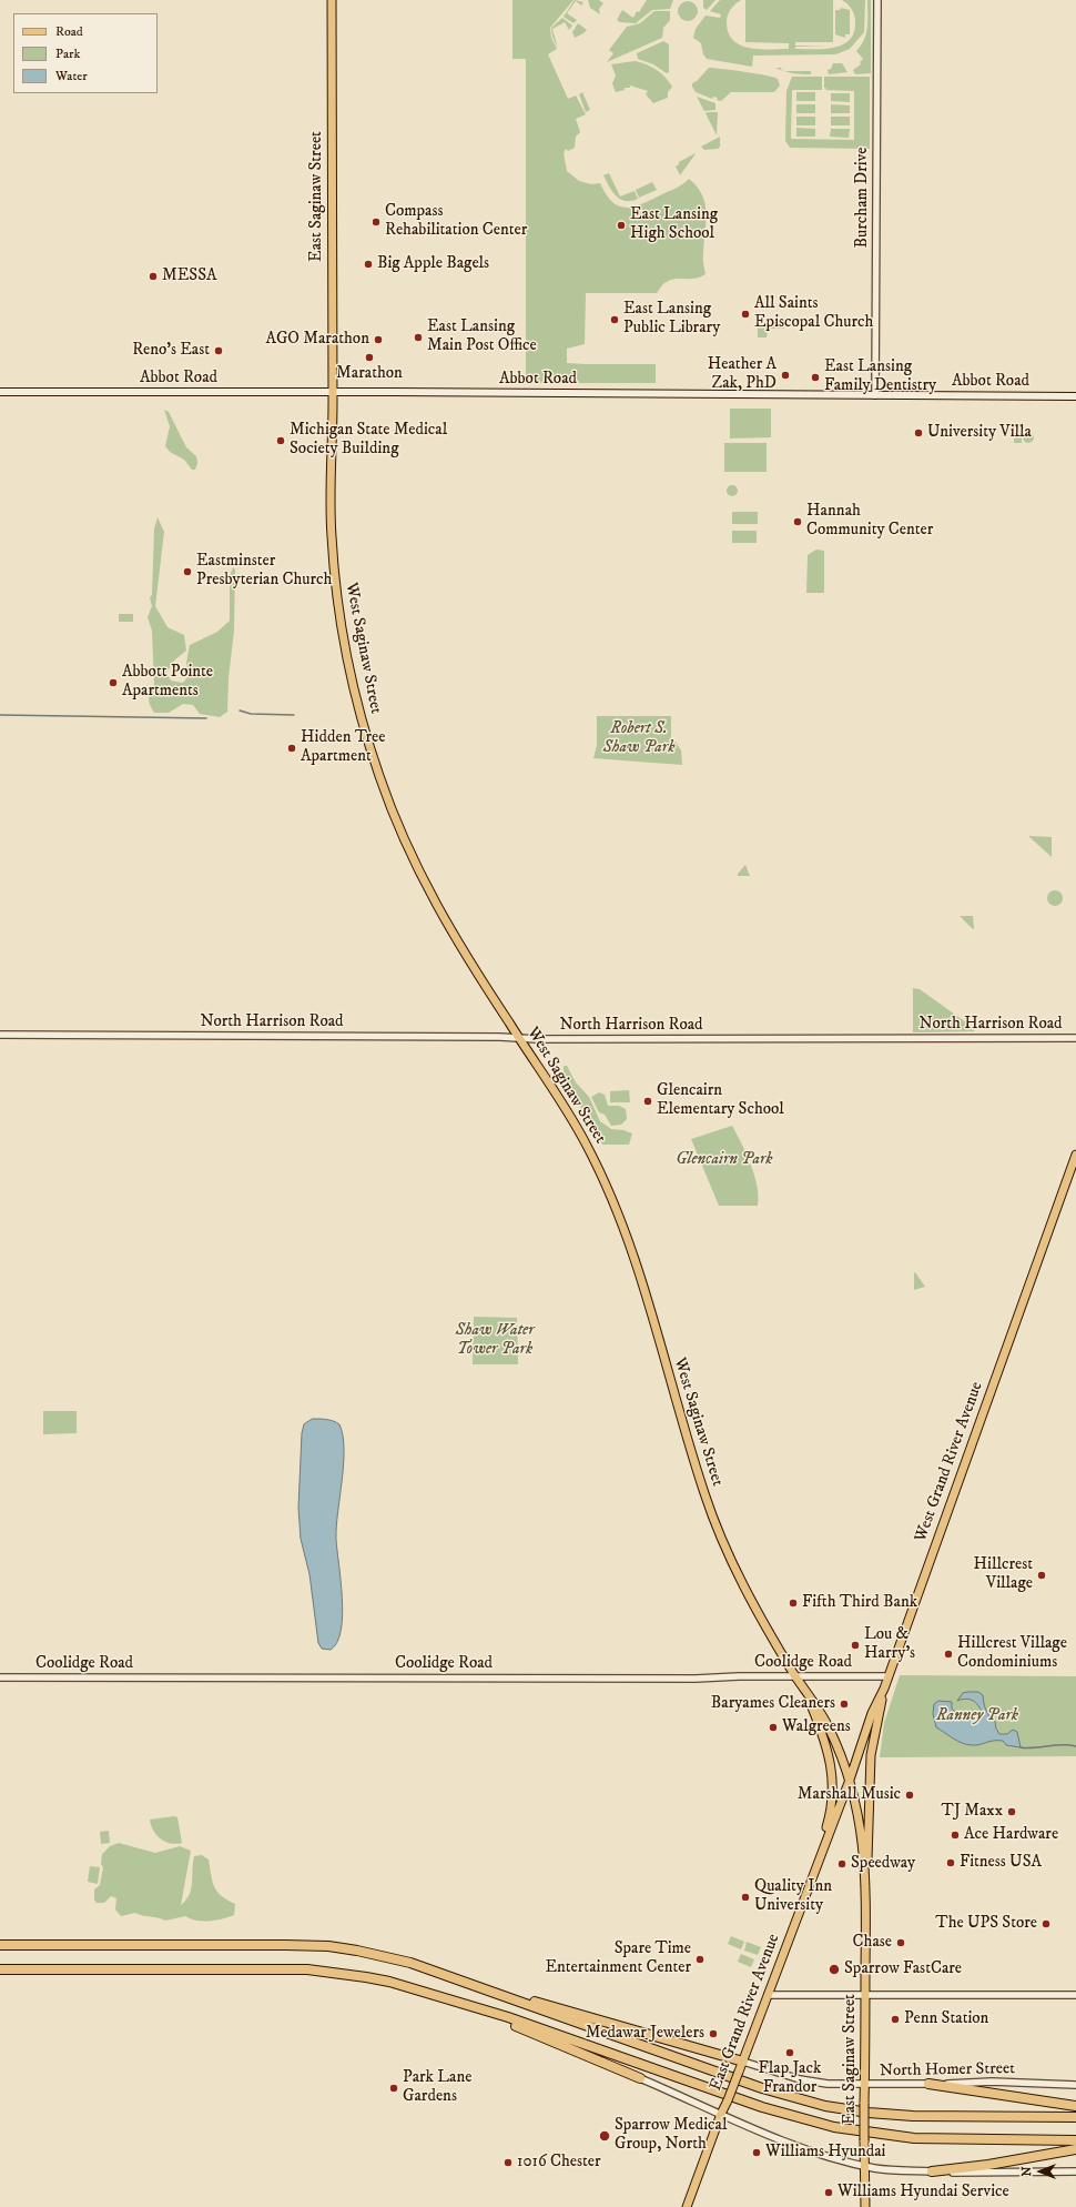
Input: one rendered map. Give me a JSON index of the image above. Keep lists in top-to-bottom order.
{
  "streets": {
    "main road": [
      "East Saginaw Street",
      "Abbot Road",
      "West Saginaw Street",
      "West Grand River Avenue",
      "East Grand River Avenue"
    ],
    "street": [
      "Burcham Drive",
      "North Harrison Road",
      "Coolidge Road",
      "North Homer Street"
    ]
  },
  "crossings": [
    ["East Saginaw Street", "Abbot Road"],
    ["East Saginaw Street", "West Saginaw Street"],
    ["East Saginaw Street", "West Grand River Avenue"],
    ["East Saginaw Street", "East Grand River Avenue"],
    ["East Saginaw Street", "North Homer Street"],
    ["Burcham Drive", "Abbot Road"],
    ["Abbot Road", "West Saginaw Street"],
    ["West Saginaw Street", "North Harrison Road"],
    ["West Saginaw Street", "West Grand River Avenue"],
    ["West Saginaw Street", "Coolidge Road"],
    ["West Saginaw Street", "East Grand River Avenue"],
    ["West Grand River Avenue", "Coolidge Road"],
    ["West Grand River Avenue", "East Grand River Avenue"],
    ["East Grand River Avenue", "North Homer Street"]
  ],
  "parks": [
    "Robert S. Shaw Park",
    "Glencairn Park",
    "Shaw Water Tower Park",
    "Ranney Park"
  ],
  "places": [
    "Compass Rehabilitation Center",
    "East Lansing High School",
    "Big Apple Bagels",
    "MESSA",
    "All Saints Episcopal Church",
    "East Lansing Public Library",
    "East Lansing Main Post Office",
    "AGO Marathon",
    "Reno's East",
    "Marathon",
    "Heather A Zak, PhD",
    "East Lansing Family Dentistry",
    "University Villa",
    "Michigan State Medical Society Building",
    "Hannah Community Center",
    "Eastminster Presbyterian Church",
    "Abbott Pointe Apartments",
    "Hidden Tree Apartment",
    "Glencairn Elementary School",
    "Hillcrest Village",
    "Fifth Third Bank",
    "Lou & Harry's",
    "Hillcrest Village Condominiums",
    "Baryames Cleaners",
    "Walgreens",
    "Marshall Music",
    "TJ Maxx",
    "Ace Hardware",
    "Fitness USA",
    "Speedway",
    "Quality Inn University",
    "The UPS Store",
    "Chase",
    "Spare Time Entertainment Center",
    "Sparrow FastCare",
    "Penn Station",
    "Medawar Jewelers",
    "Flap Jack Frandor",
    "Park Lane Gardens",
    "Sparrow Medical Group, North",
    "Williams Hyundai",
    "1016 Chester",
    "Williams Hyundai Service"
  ],
  "legend": ["Road", "Park", "Water"],
  "north": "left"
}
